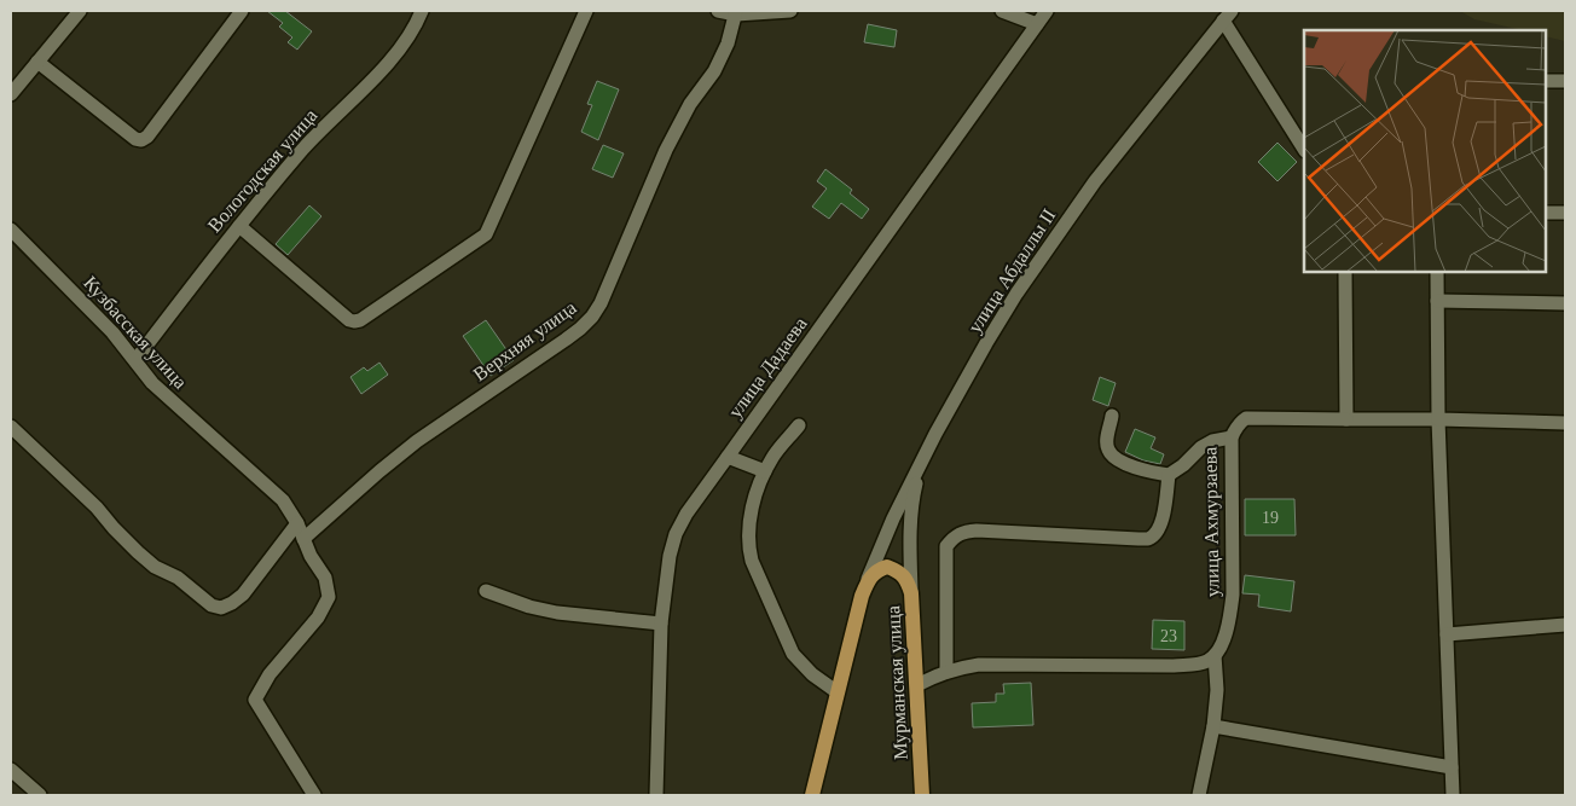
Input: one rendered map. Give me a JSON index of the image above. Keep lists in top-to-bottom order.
{
  "streets": {
    "main road": ["Мурманская улица"],
    "street": [
      "Вологодская улица",
      "улица Абдаллы II",
      "Кузбасская улица",
      "Верхняя улица",
      "улица Дадаева",
      "улица Ахмурзаева"
    ]
  },
  "crossings": [
    ["Вологодская улица", "Кузбасская улица"],
    ["улица Абдаллы II", "Мурманская улица"],
    ["Кузбасская улица", "Верхняя улица"]
  ],
  "house_numbers": ["19", "23"]
}
